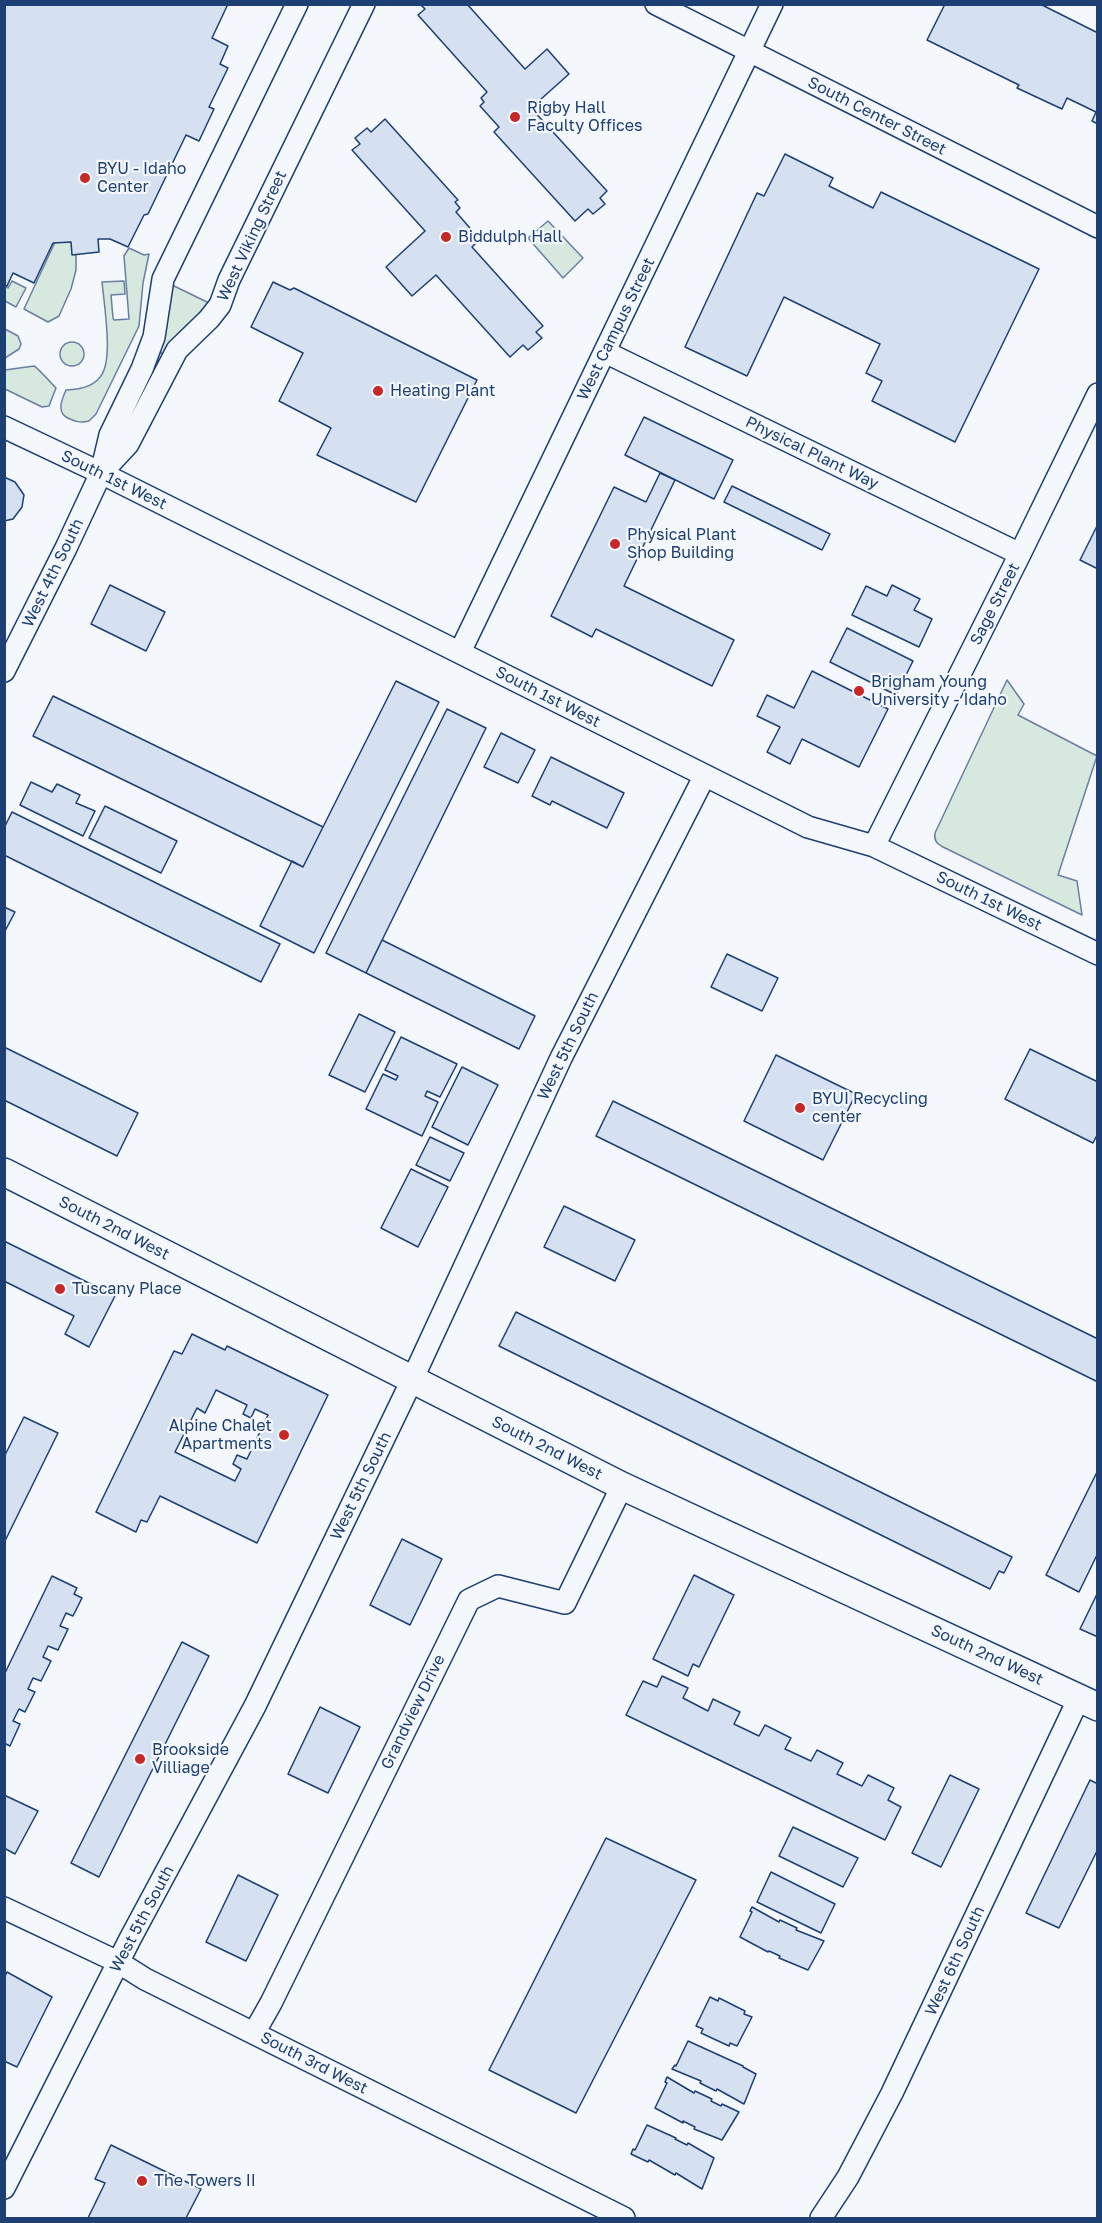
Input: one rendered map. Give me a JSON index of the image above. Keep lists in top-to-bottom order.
{
  "streets": {
    "main road": ["South 2nd West"],
    "street": [
      "South Center Street",
      "West Viking Street",
      "West Campus Street",
      "Physical Plant Way",
      "South 1st West",
      "West 4th South",
      "Sage Street",
      "West 5th South",
      "Grandview Drive",
      "West 6th South",
      "South 3rd West"
    ]
  },
  "crossings": [
    ["South Center Street", "West Campus Street"],
    ["West Viking Street", "South 1st West"],
    ["West Viking Street", "West 4th South"],
    ["West Campus Street", "Physical Plant Way"],
    ["West Campus Street", "South 1st West"],
    ["Physical Plant Way", "Sage Street"],
    ["South 1st West", "West 4th South"],
    ["South 1st West", "Sage Street"],
    ["South 1st West", "West 5th South"],
    ["West 5th South", "South 2nd West"],
    ["West 5th South", "South 3rd West"],
    ["South 2nd West", "Grandview Drive"],
    ["South 2nd West", "West 6th South"],
    ["Grandview Drive", "South 3rd West"]
  ],
  "places": [
    "Rigby Hall Faculty Offices",
    "BYU - Idaho Center",
    "Biddulph Hall",
    "Heating Plant",
    "Physical Plant Shop Building",
    "Brigham Young University - Idaho",
    "BYUI Recycling center",
    "Tuscany Place",
    "Alpine Chalet Apartments",
    "Brookside Villiage",
    "The Towers II"
  ]
}
